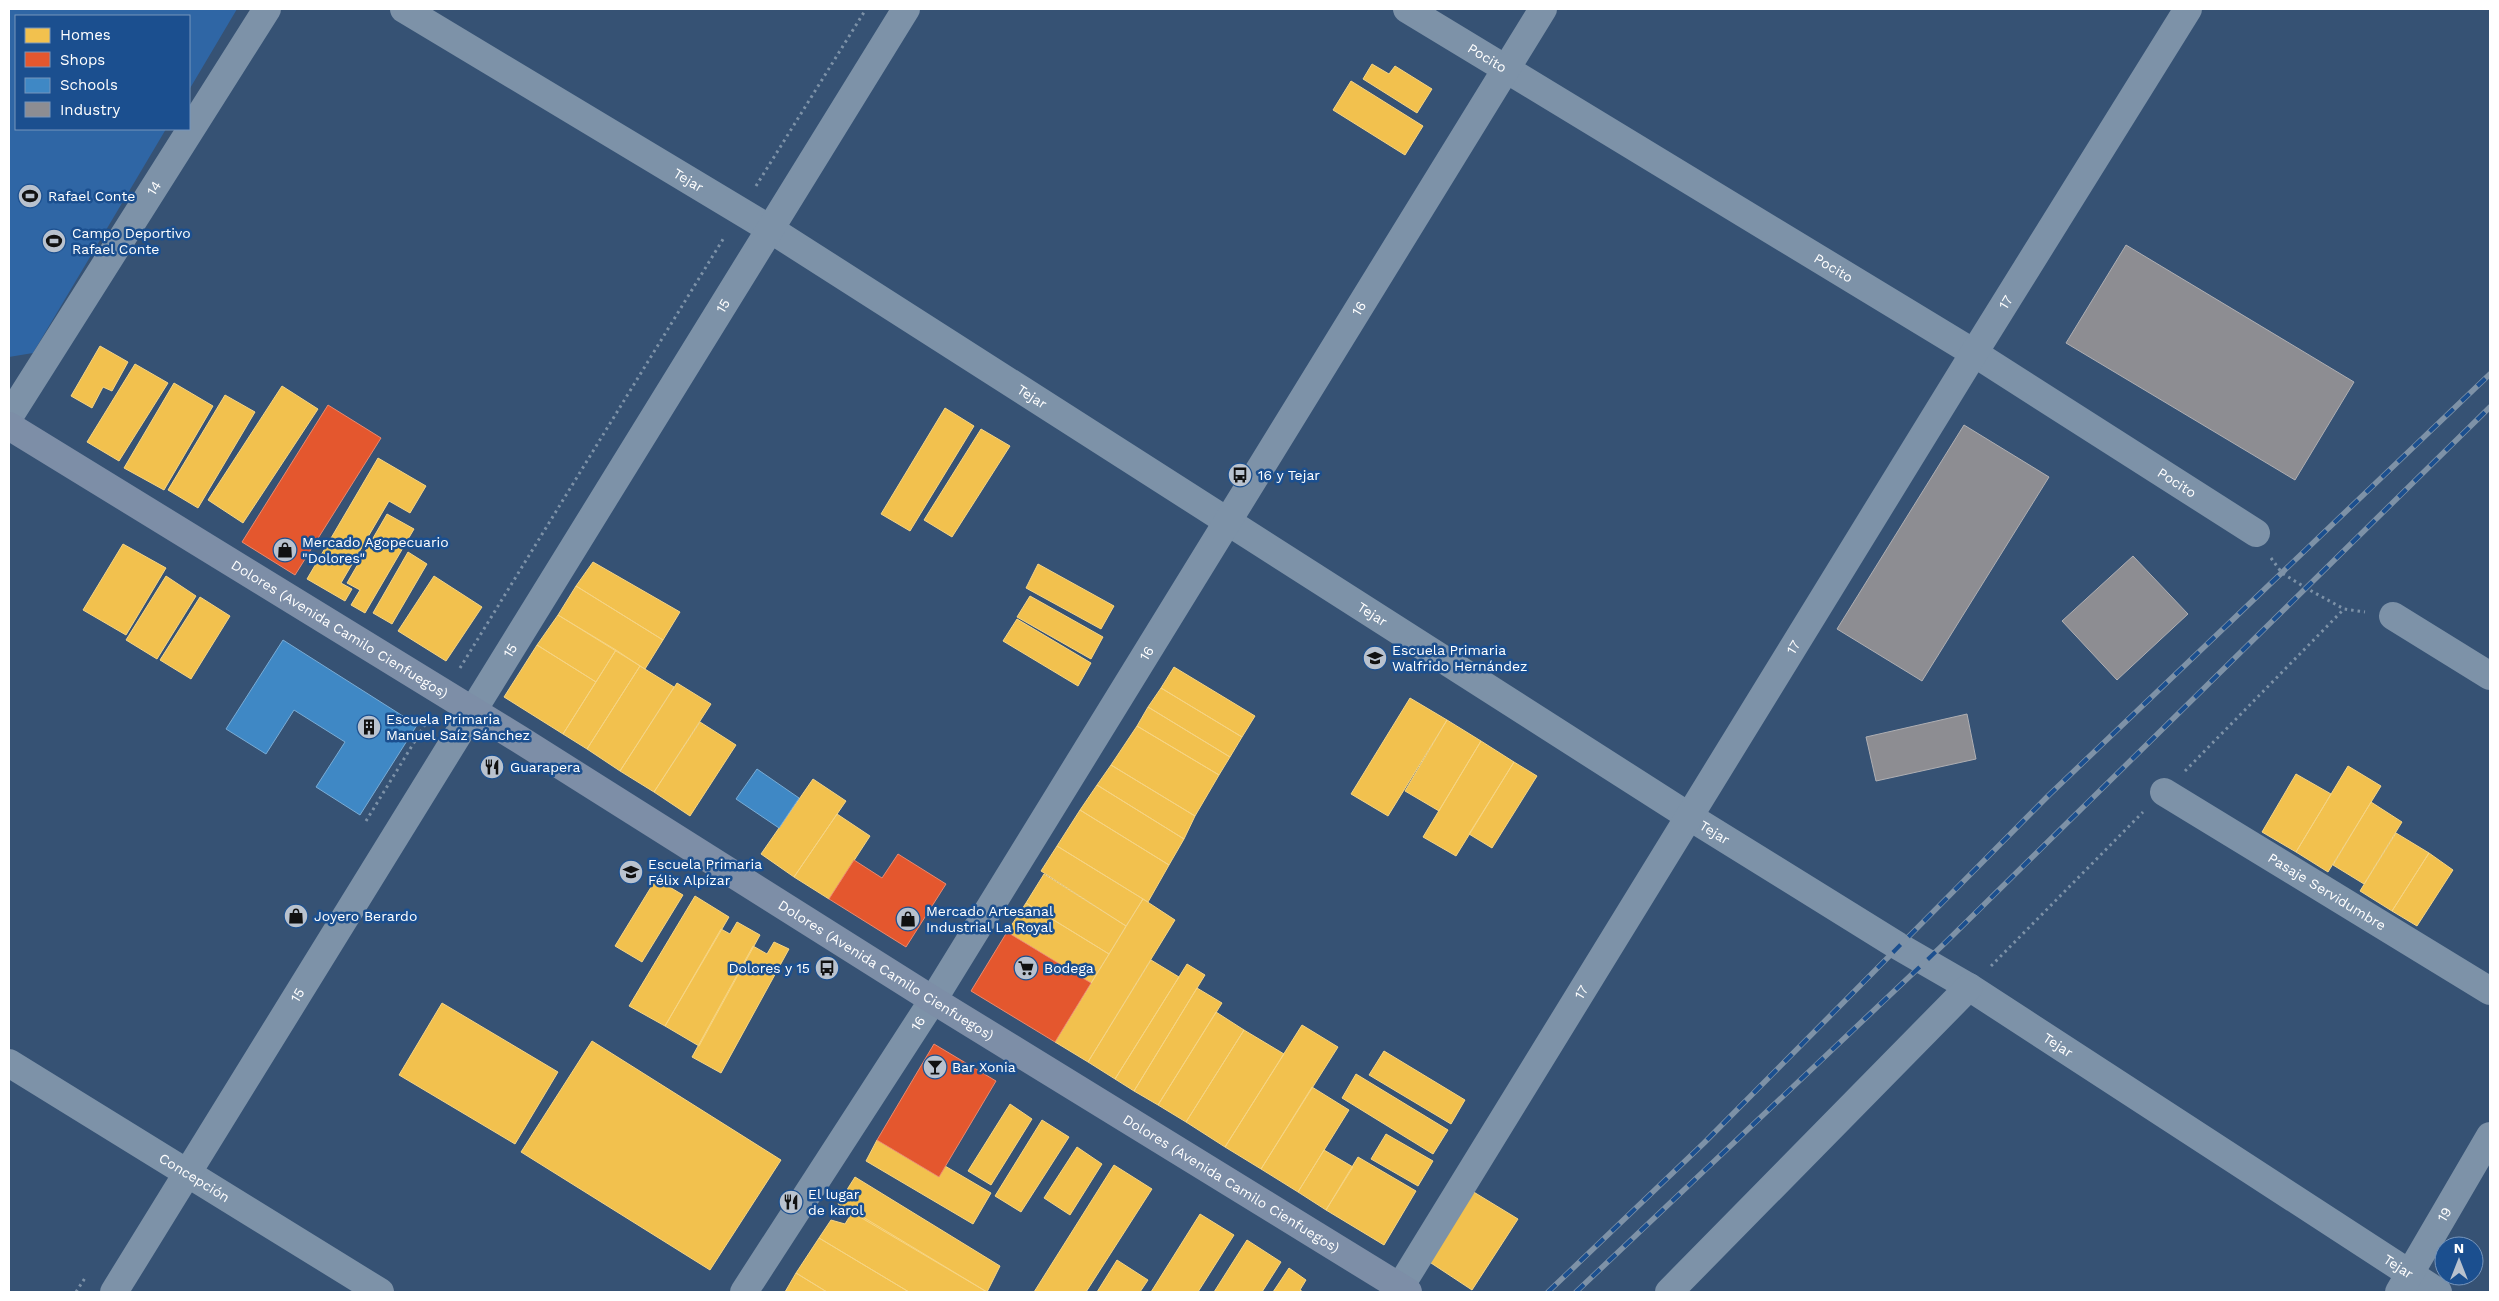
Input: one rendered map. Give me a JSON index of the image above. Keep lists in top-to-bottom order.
{
  "streets": {
    "main road": ["Dolores (Avenida Camilo Cienfuegos)"],
    "street": [
      "Pocito",
      "Tejar",
      "14",
      "17",
      "15",
      "16",
      "Pasaje Servidumbre",
      "Concepción",
      "19"
    ]
  },
  "crossings": [
    ["Pocito", "17"],
    ["Pocito", "16"],
    ["Tejar", "17"],
    ["Tejar", "15"],
    ["Tejar", "16"],
    ["Tejar", "19"],
    ["17", "Dolores (Avenida Camilo Cienfuegos)"],
    ["15", "Dolores (Avenida Camilo Cienfuegos)"],
    ["15", "Concepción"],
    ["16", "Dolores (Avenida Camilo Cienfuegos)"]
  ],
  "places": {
    "sports": ["Rafael Conte", "Campo Deportivo Rafael Conte"],
    "bus stop": ["16 y Tejar", "Dolores y 15"],
    "shop": ["Mercado Agopecuario \"Dolores\"", "Joyero Berardo", "Mercado Artesanal Industrial La Royal"],
    "school or university": ["Escuela Primaria Walfrido Hernández", "Escuela Primaria Félix Alpízar"],
    "building": ["Escuela Primaria Manuel Saíz Sánchez"],
    "restaurant": ["Guarapera", "El lugar de karol"],
    "supermarket": ["Bodega"],
    "bar": ["Bar Xonia"]
  },
  "legend": [
    "Homes",
    "Shops",
    "Schools",
    "Industry"
  ],
  "north": "top"
}
